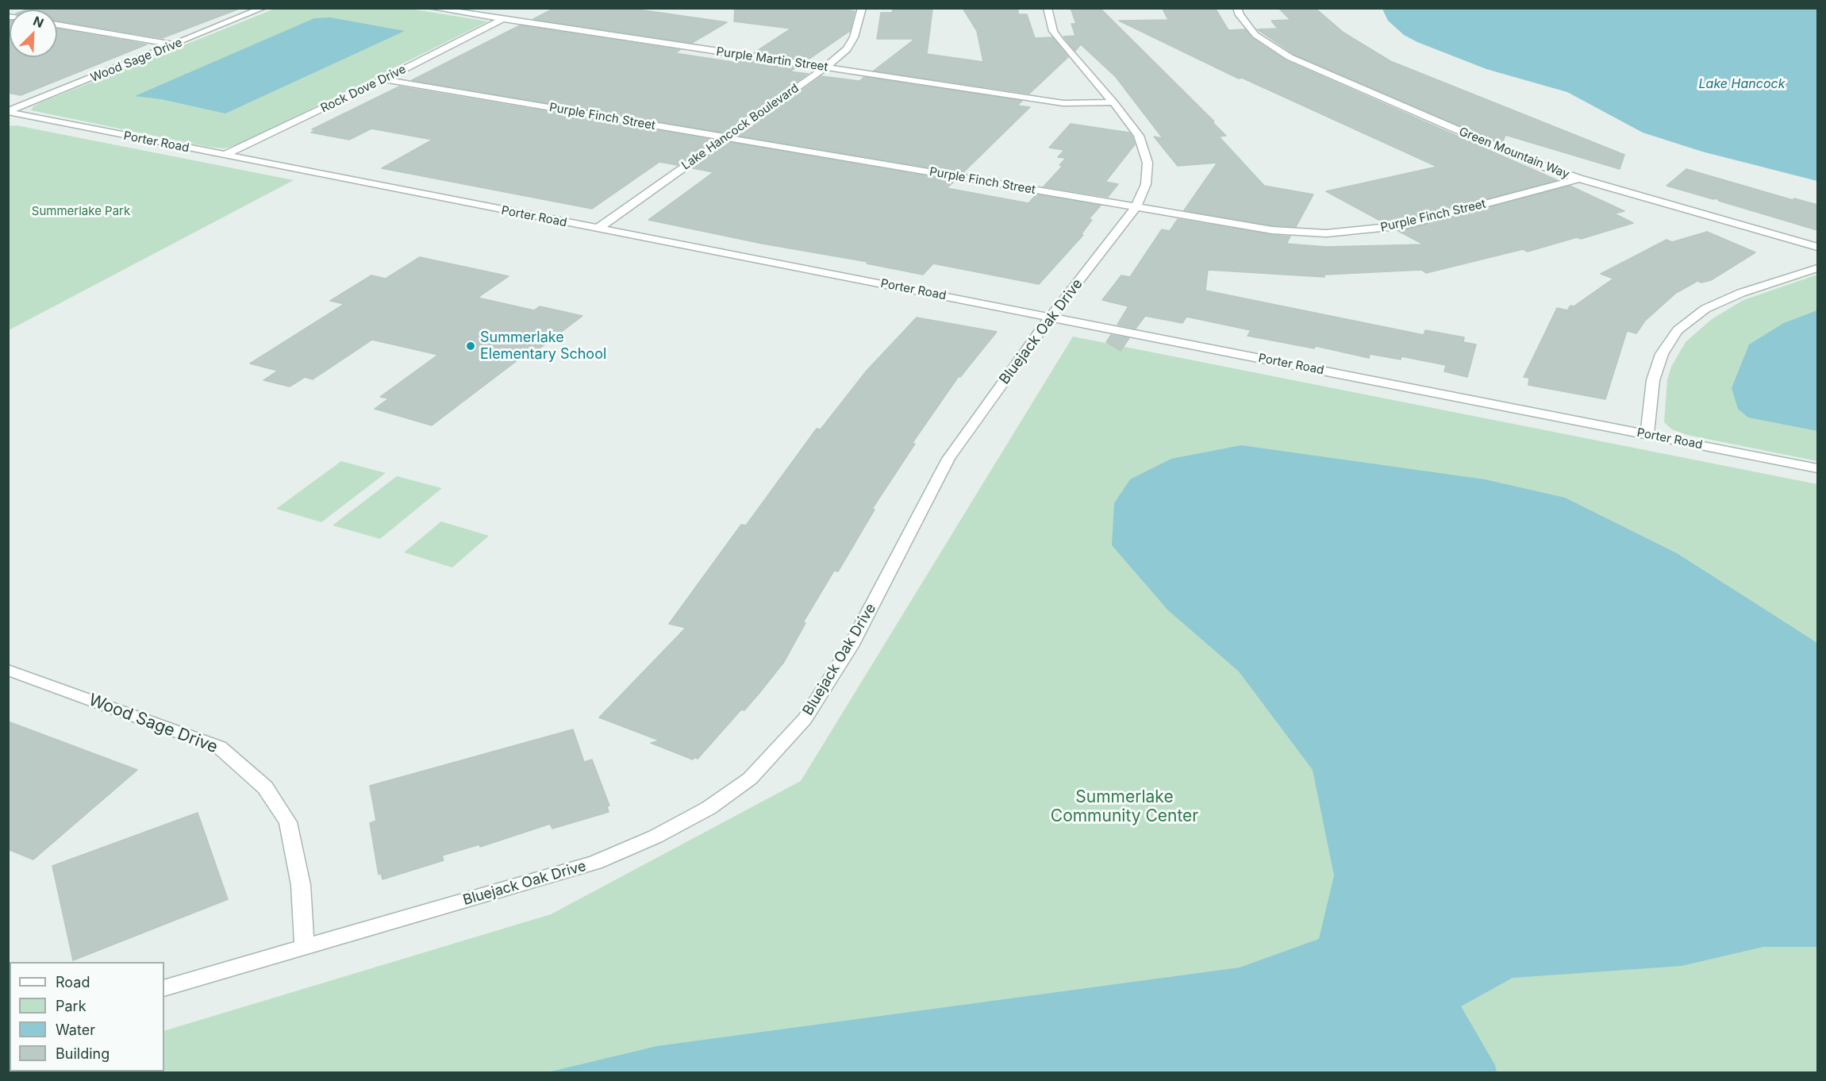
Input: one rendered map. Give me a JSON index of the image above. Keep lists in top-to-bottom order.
{
  "streets": {
    "street": [
      "Purple Martin Street",
      "Wood Sage Drive",
      "Rock Dove Drive",
      "Purple Finch Street",
      "Lake Hancock Boulevard",
      "Porter Road",
      "Green Mountain Way",
      "Bluejack Oak Drive"
    ]
  },
  "crossings": [
    ["Purple Martin Street", "Rock Dove Drive"],
    ["Purple Martin Street", "Lake Hancock Boulevard"],
    ["Purple Martin Street", "Bluejack Oak Drive"],
    ["Wood Sage Drive", "Porter Road"],
    ["Wood Sage Drive", "Bluejack Oak Drive"],
    ["Rock Dove Drive", "Purple Finch Street"],
    ["Rock Dove Drive", "Porter Road"],
    ["Purple Finch Street", "Lake Hancock Boulevard"],
    ["Purple Finch Street", "Green Mountain Way"],
    ["Purple Finch Street", "Bluejack Oak Drive"],
    ["Lake Hancock Boulevard", "Porter Road"],
    ["Porter Road", "Bluejack Oak Drive"]
  ],
  "water": ["Lake Hancock"],
  "parks": ["Summerlake Park", "Summerlake Community Center"],
  "places": ["Summerlake Elementary School"],
  "legend": [
    "Road",
    "Park",
    "Water",
    "Building"
  ],
  "north": "top right"
}
